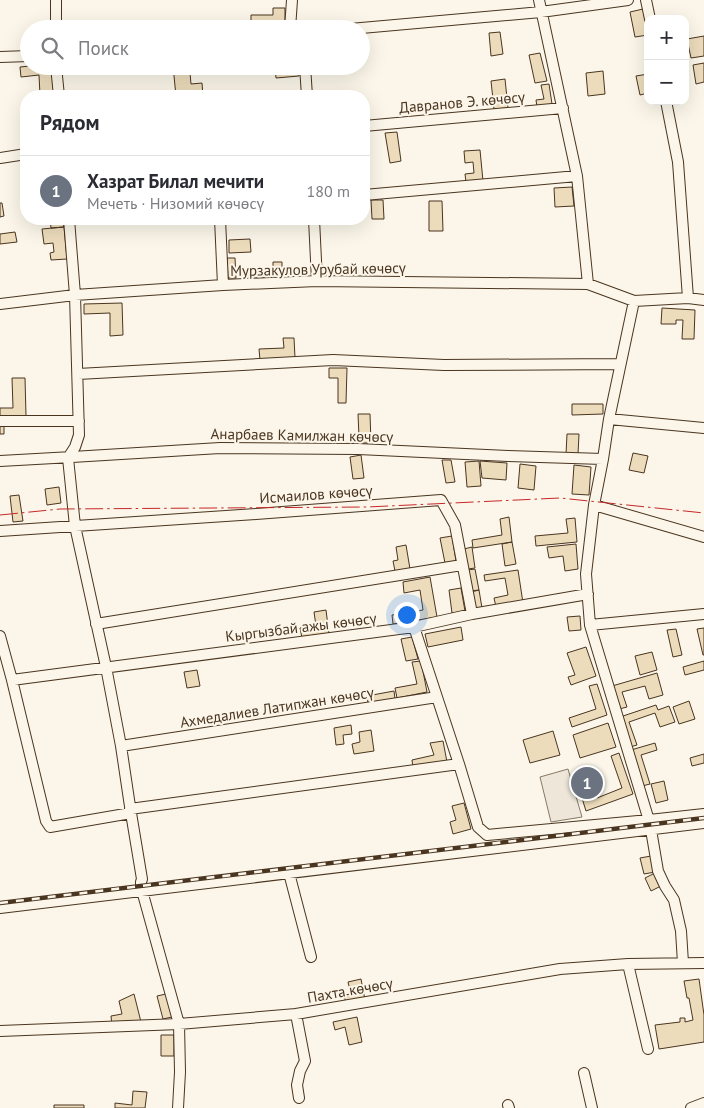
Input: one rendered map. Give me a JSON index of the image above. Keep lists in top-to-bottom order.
{
  "streets": {
    "street": [
      "Давранов Э. көчөсү",
      "Мурзакулов Урубай көчөсү",
      "Анарбаев Камилжан көчөсү",
      "Исмаилов көчөсү",
      "Кыргызбай ажы көчөсү",
      "Ахмедалиев Латипжан көчөсү",
      "Пахта көчөсү"
    ]
  },
  "crossings": [
    ["Исмаилов көчөсү", "Кыргызбай ажы көчөсү"]
  ],
  "page": {
    "map_buttons": ["+", "−"],
    "search": "Поиск",
    "heading": "Рядом",
    "list": [
      {
        "mark": "1",
        "name": "Хазрат Билал мечити",
        "note": "Мечеть · Низомий көчөсү",
        "value": "180 m"
      }
    ],
    "pins": "1"
  }
}
